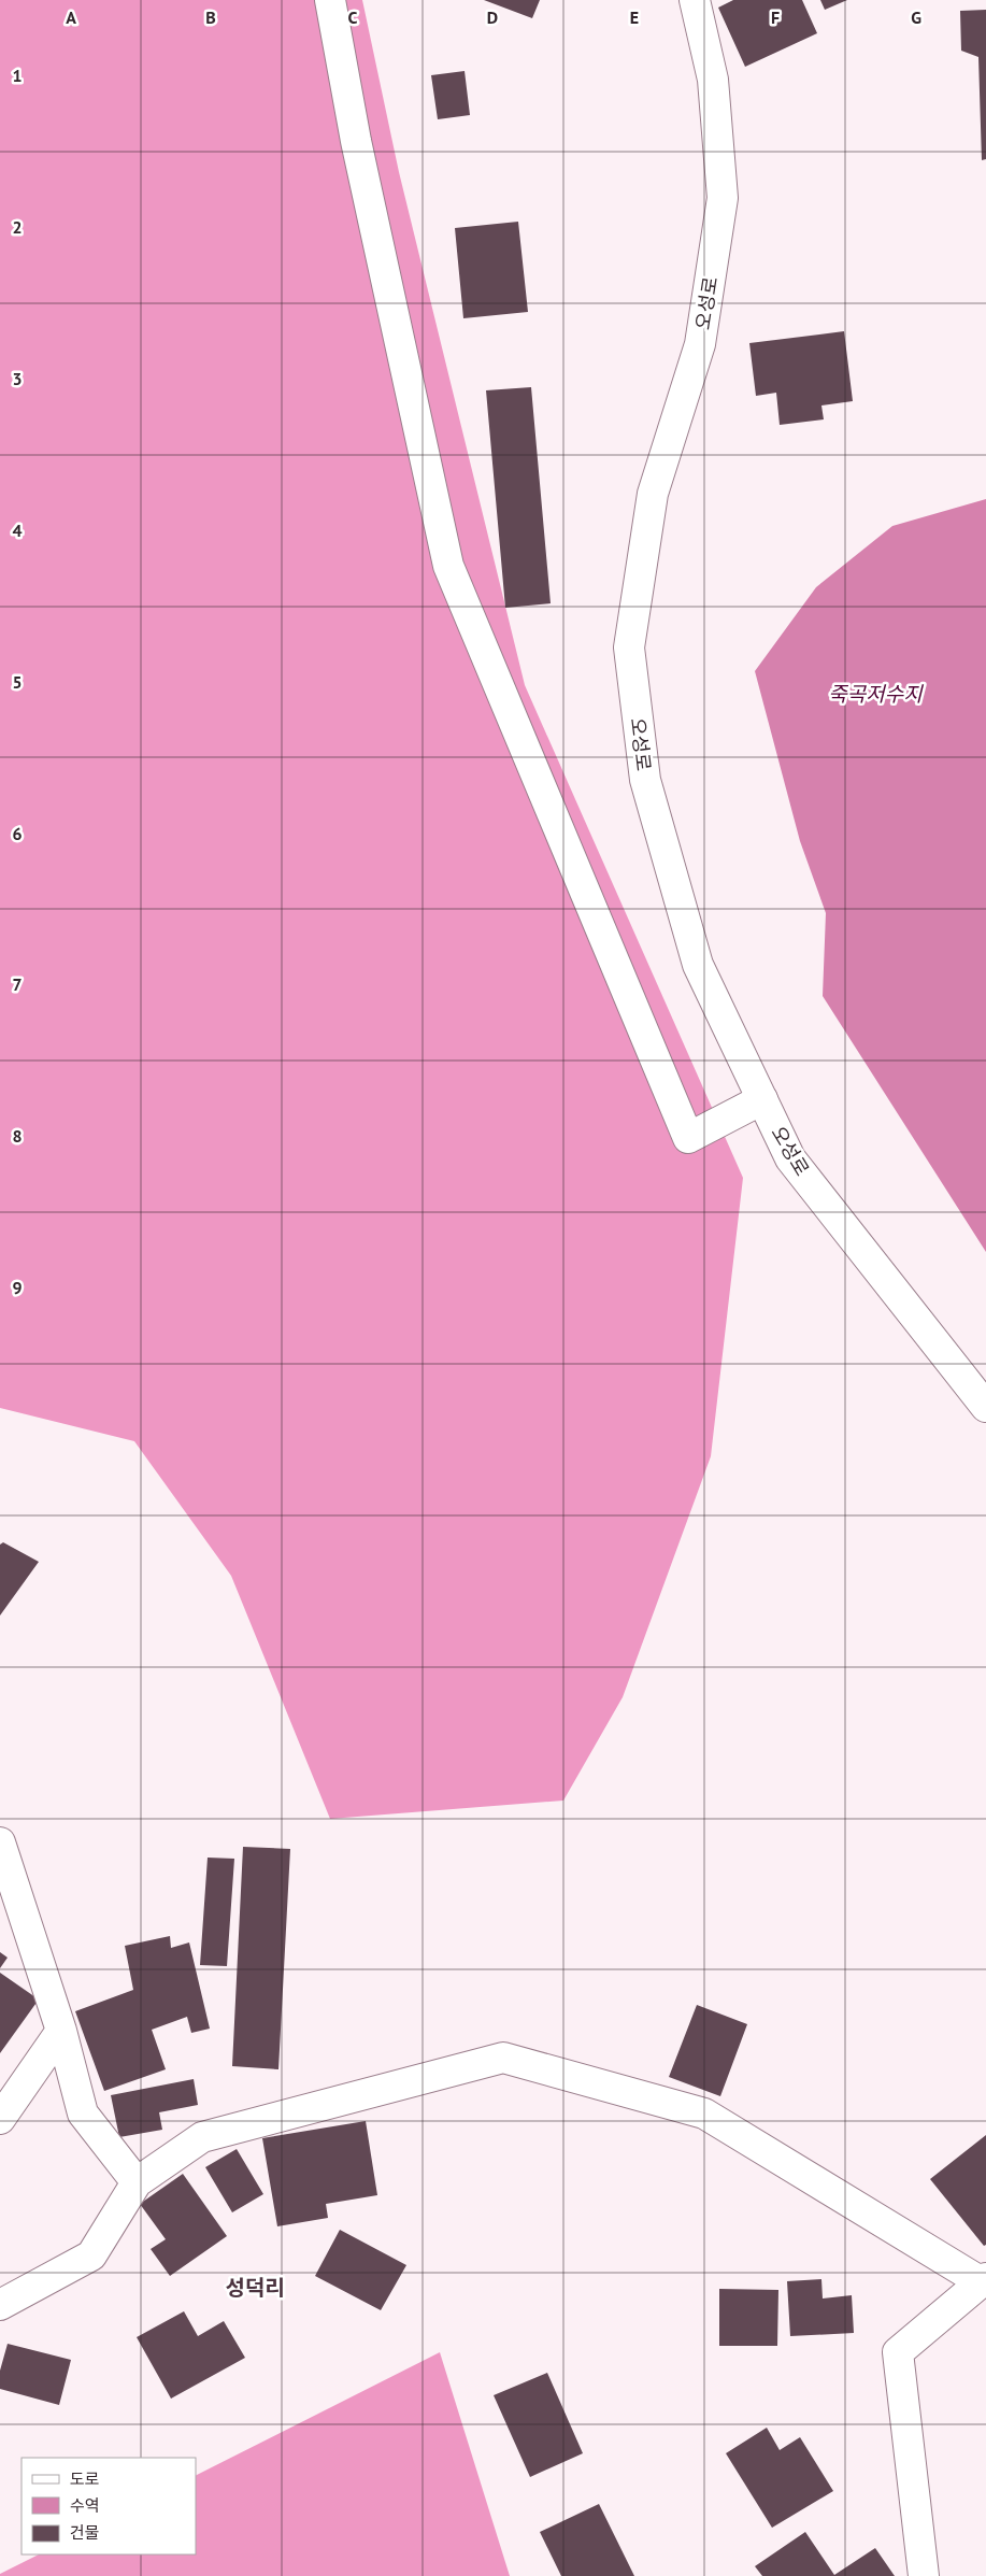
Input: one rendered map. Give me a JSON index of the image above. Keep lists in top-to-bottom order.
{
  "streets": {
    "street": ["오성로"]
  },
  "districts": ["성덕리"],
  "water": ["죽곡저수지"],
  "legend": ["도로", "수역", "건물"],
  "grid": {
    "columns": [
      "A",
      "B",
      "C",
      "D",
      "E",
      "F",
      "G"
    ],
    "rows": [
      "1",
      "2",
      "3",
      "4",
      "5",
      "6",
      "7",
      "8",
      "9"
    ]
  }
}
